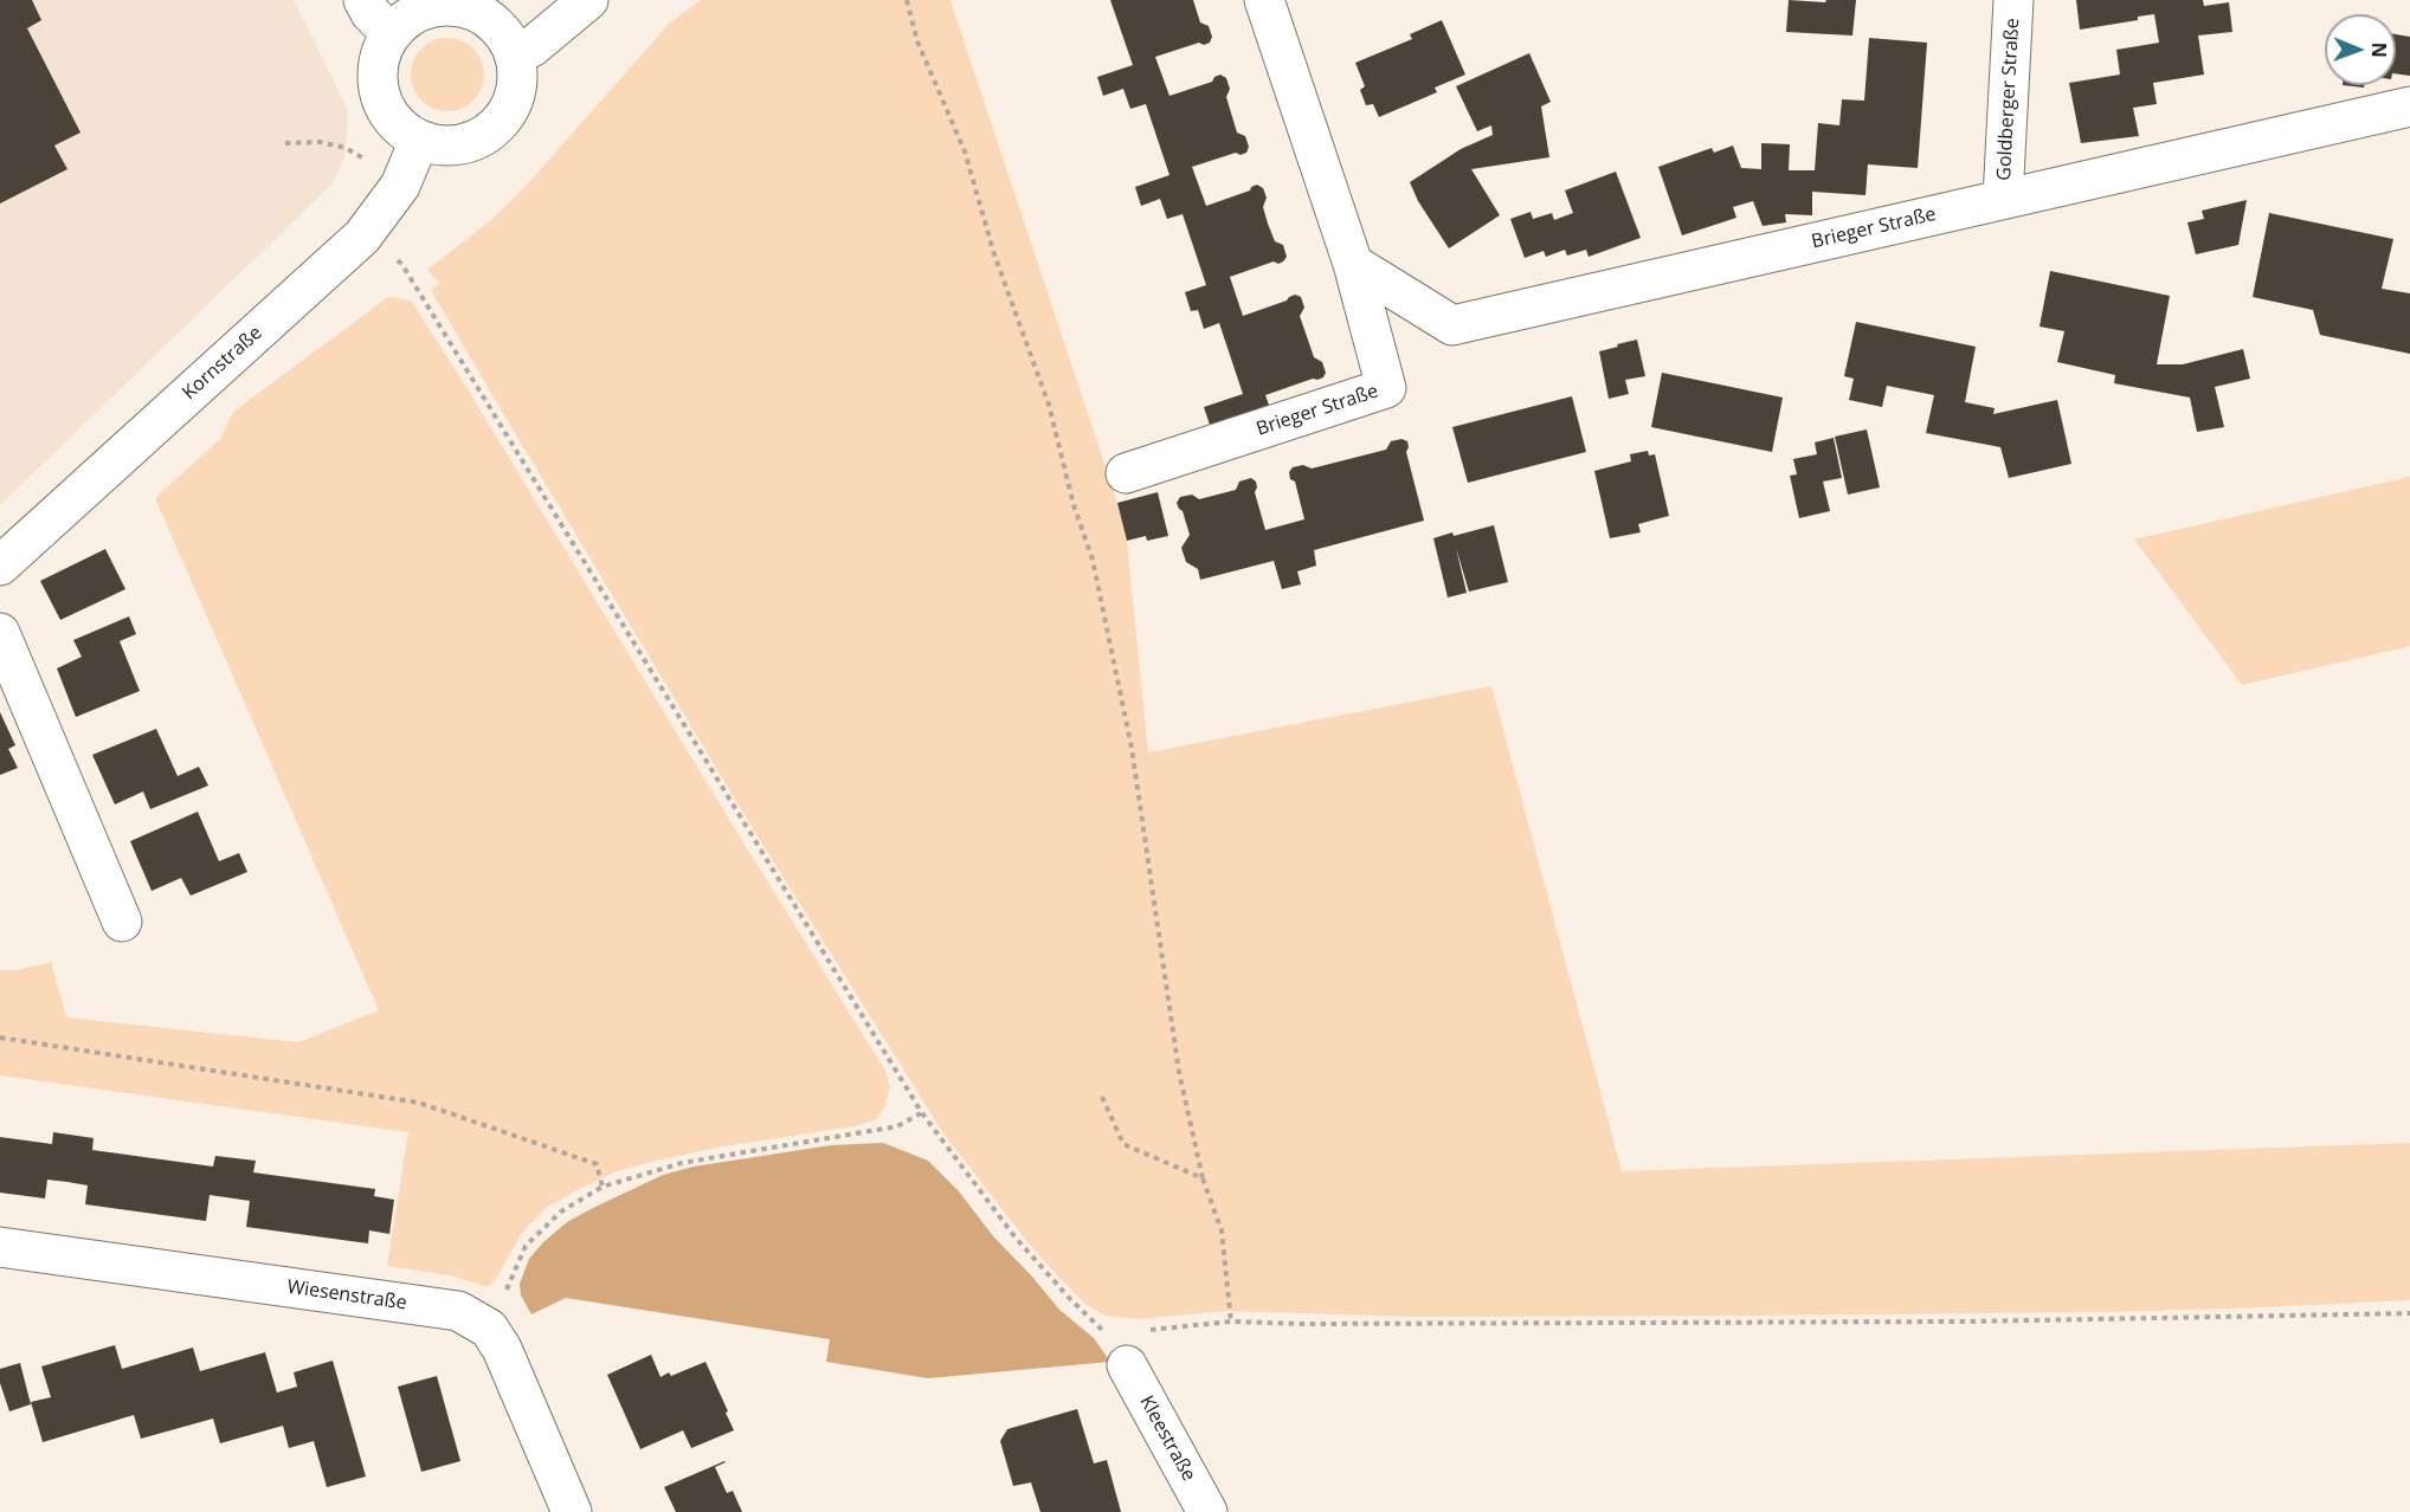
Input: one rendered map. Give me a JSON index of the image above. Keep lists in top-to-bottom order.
{
  "streets": {
    "street": [
      "Goldberger Straße",
      "Brieger Straße",
      "Kornstraße",
      "Wiesenstraße",
      "Kleestraße"
    ]
  },
  "crossings": [
    ["Goldberger Straße", "Brieger Straße"]
  ],
  "north": "right"
}
